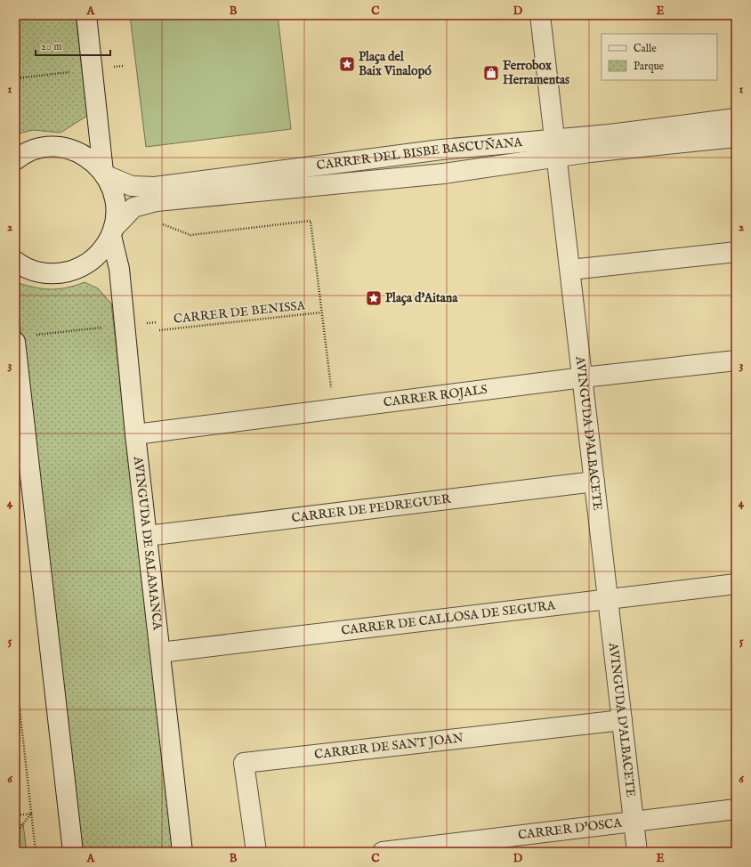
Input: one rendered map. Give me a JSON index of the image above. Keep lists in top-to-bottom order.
{
  "streets": {
    "street": [
      "CARRER DEL BISBE BASCUÑANA",
      "CARRER ROJALS",
      "AVINGUDA D'ALBACETE",
      "CARRER DE PEDREGUER",
      "AVINGUDA DE SALAMANCA",
      "CARRER DE CALLOSA DE SEGURA",
      "CARRER DE SANT JOAN",
      "CARRER D'OSCA"
    ],
    "path": ["CARRER DE BENISSA"]
  },
  "crossings": [
    ["CARRER DEL BISBE BASCUÑANA", "AVINGUDA D'ALBACETE"],
    ["CARRER DEL BISBE BASCUÑANA", "AVINGUDA DE SALAMANCA"],
    ["CARRER ROJALS", "AVINGUDA D'ALBACETE"],
    ["CARRER ROJALS", "AVINGUDA DE SALAMANCA"],
    ["AVINGUDA D'ALBACETE", "CARRER DE PEDREGUER"],
    ["AVINGUDA D'ALBACETE", "CARRER DE CALLOSA DE SEGURA"],
    ["AVINGUDA D'ALBACETE", "CARRER DE SANT JOAN"],
    ["AVINGUDA D'ALBACETE", "CARRER D'OSCA"],
    ["CARRER DE PEDREGUER", "AVINGUDA DE SALAMANCA"],
    ["AVINGUDA DE SALAMANCA", "CARRER DE CALLOSA DE SEGURA"]
  ],
  "places": {
    "place": ["Plaça del Baix Vinalopó", "Plaça d'Aitana"],
    "shop": ["Ferrobox Herramentas"]
  },
  "legend": ["Calle", "Parque"],
  "scale_bar": "20 m",
  "grid": {
    "columns": [
      "A",
      "B",
      "C",
      "D",
      "E"
    ],
    "rows": [
      "1",
      "2",
      "3",
      "4",
      "5",
      "6"
    ]
  }
}
